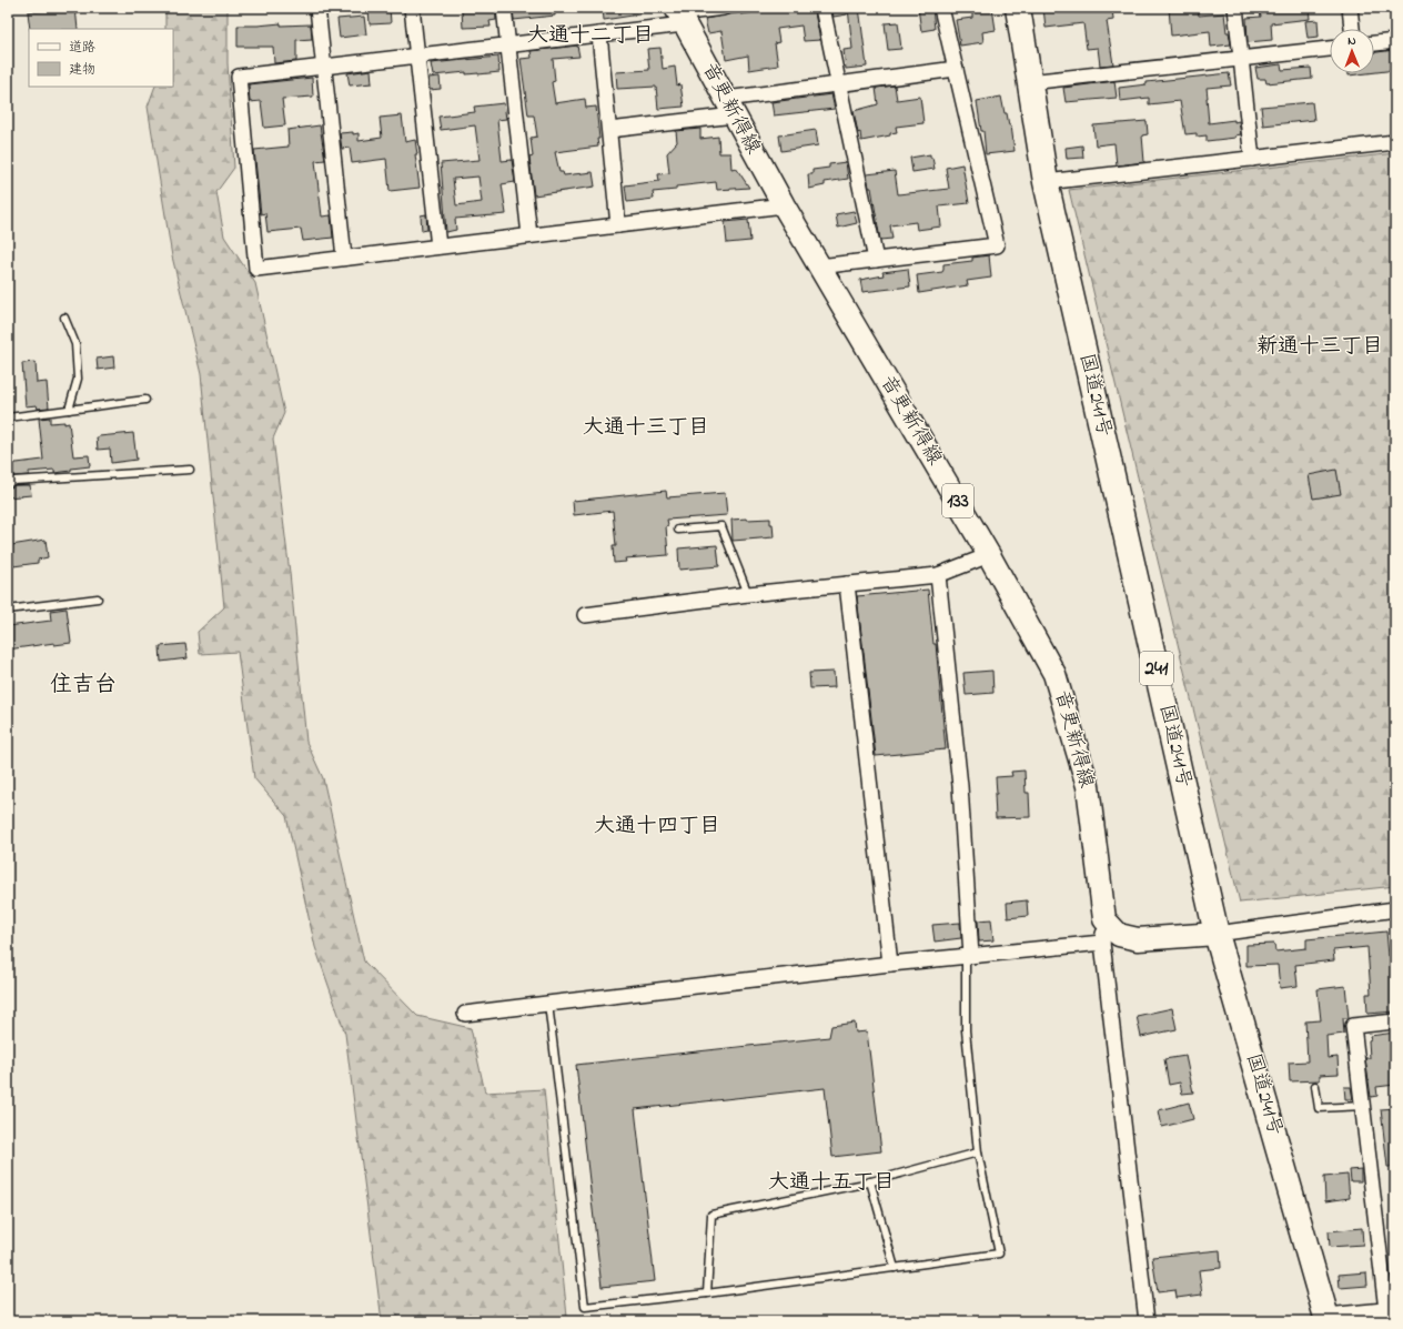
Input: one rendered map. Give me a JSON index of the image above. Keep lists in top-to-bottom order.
{
  "streets": {
    "highway": ["国道241号", "241"],
    "main road": ["音更新得線", "133"]
  },
  "districts": [
    "大通十二丁目",
    "新通十三丁目",
    "大通十三丁目",
    "住吉台",
    "大通十四丁目",
    "大通十五丁目"
  ],
  "legend": ["道路", "建物"],
  "north": "top"
}
